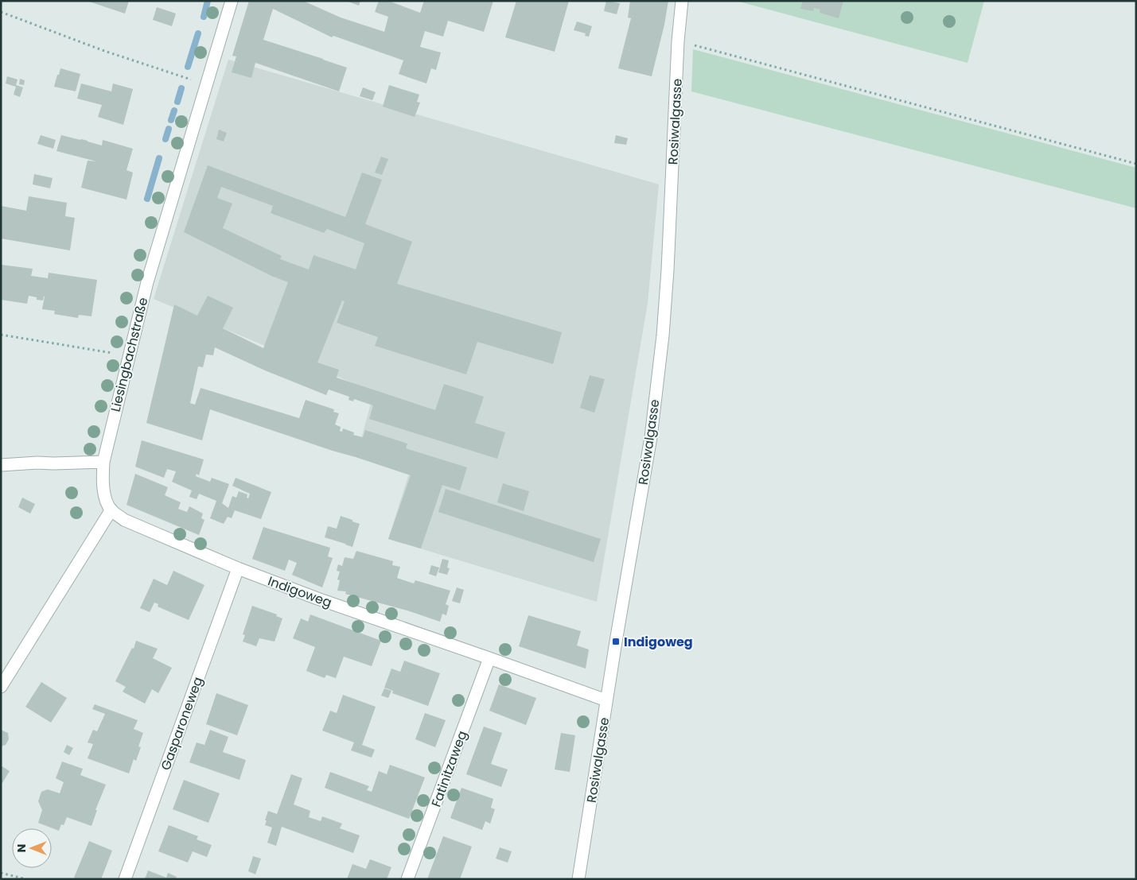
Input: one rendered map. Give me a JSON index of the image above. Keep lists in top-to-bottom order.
{
  "streets": {
    "street": [
      "Rosiwalgasse",
      "Liesingbachstraße",
      "Indigoweg",
      "Gasparoneweg",
      "Fatinitzaweg"
    ]
  },
  "crossings": [
    ["Rosiwalgasse", "Indigoweg"],
    ["Liesingbachstraße", "Indigoweg"],
    ["Indigoweg", "Gasparoneweg"],
    ["Indigoweg", "Fatinitzaweg"]
  ],
  "places": {
    "transit": ["Indigoweg"]
  },
  "north": "left"
}
